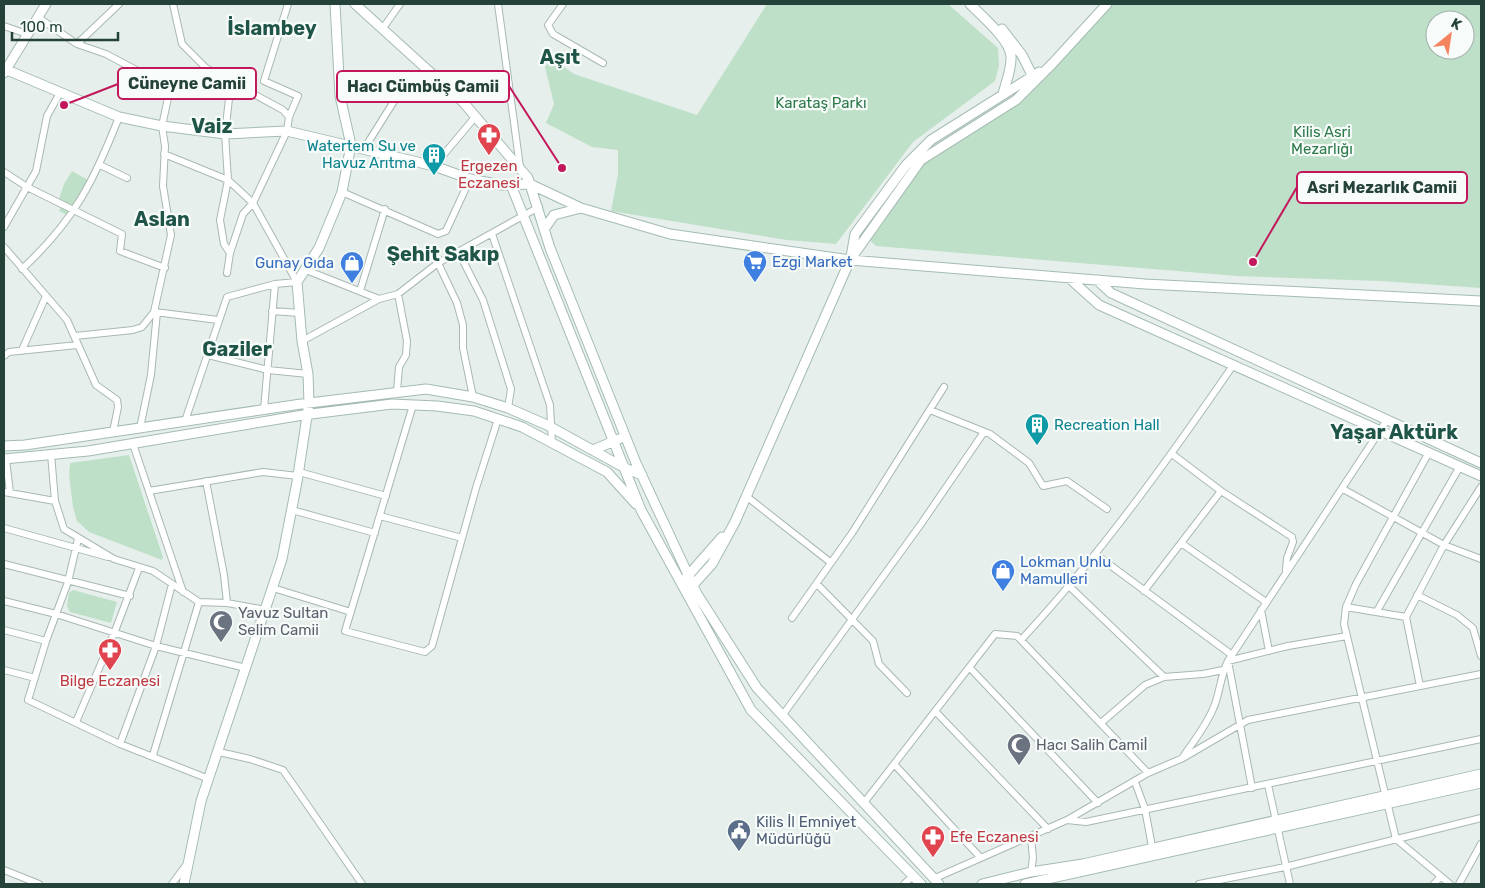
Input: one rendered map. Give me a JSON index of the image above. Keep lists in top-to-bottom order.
{
  "districts": [
    "İslambey",
    "Aşıt",
    "Vaiz",
    "Aslan",
    "Şehit Sakıp",
    "Gaziler",
    "Yaşar Aktürk"
  ],
  "parks": ["Karataş Parkı", "Kilis Asri Mezarlığı"],
  "places": {
    "other": ["Cüneyne Camii", "Hacı Cümbüş Camii", "Asri Mezarlık Camii"],
    "pharmacy": ["Ergezen Eczanesi", "Bilge Eczanesi", "Efe Eczanesi"],
    "building": ["Watertem Su ve Havuz Arıtma", "Recreation Hall"],
    "supermarket": ["Ezgi Market"],
    "shop": ["Gunay Gıda", "Lokman Unlu Mamulleri"],
    "mosque": ["Yavuz Sultan Selim Camii", "Hacı Salih Camiİ"],
    "public building": ["Kilis İl Emniyet Müdürlüğü"]
  },
  "scale_bar": "100 m",
  "north": "top right"
}
